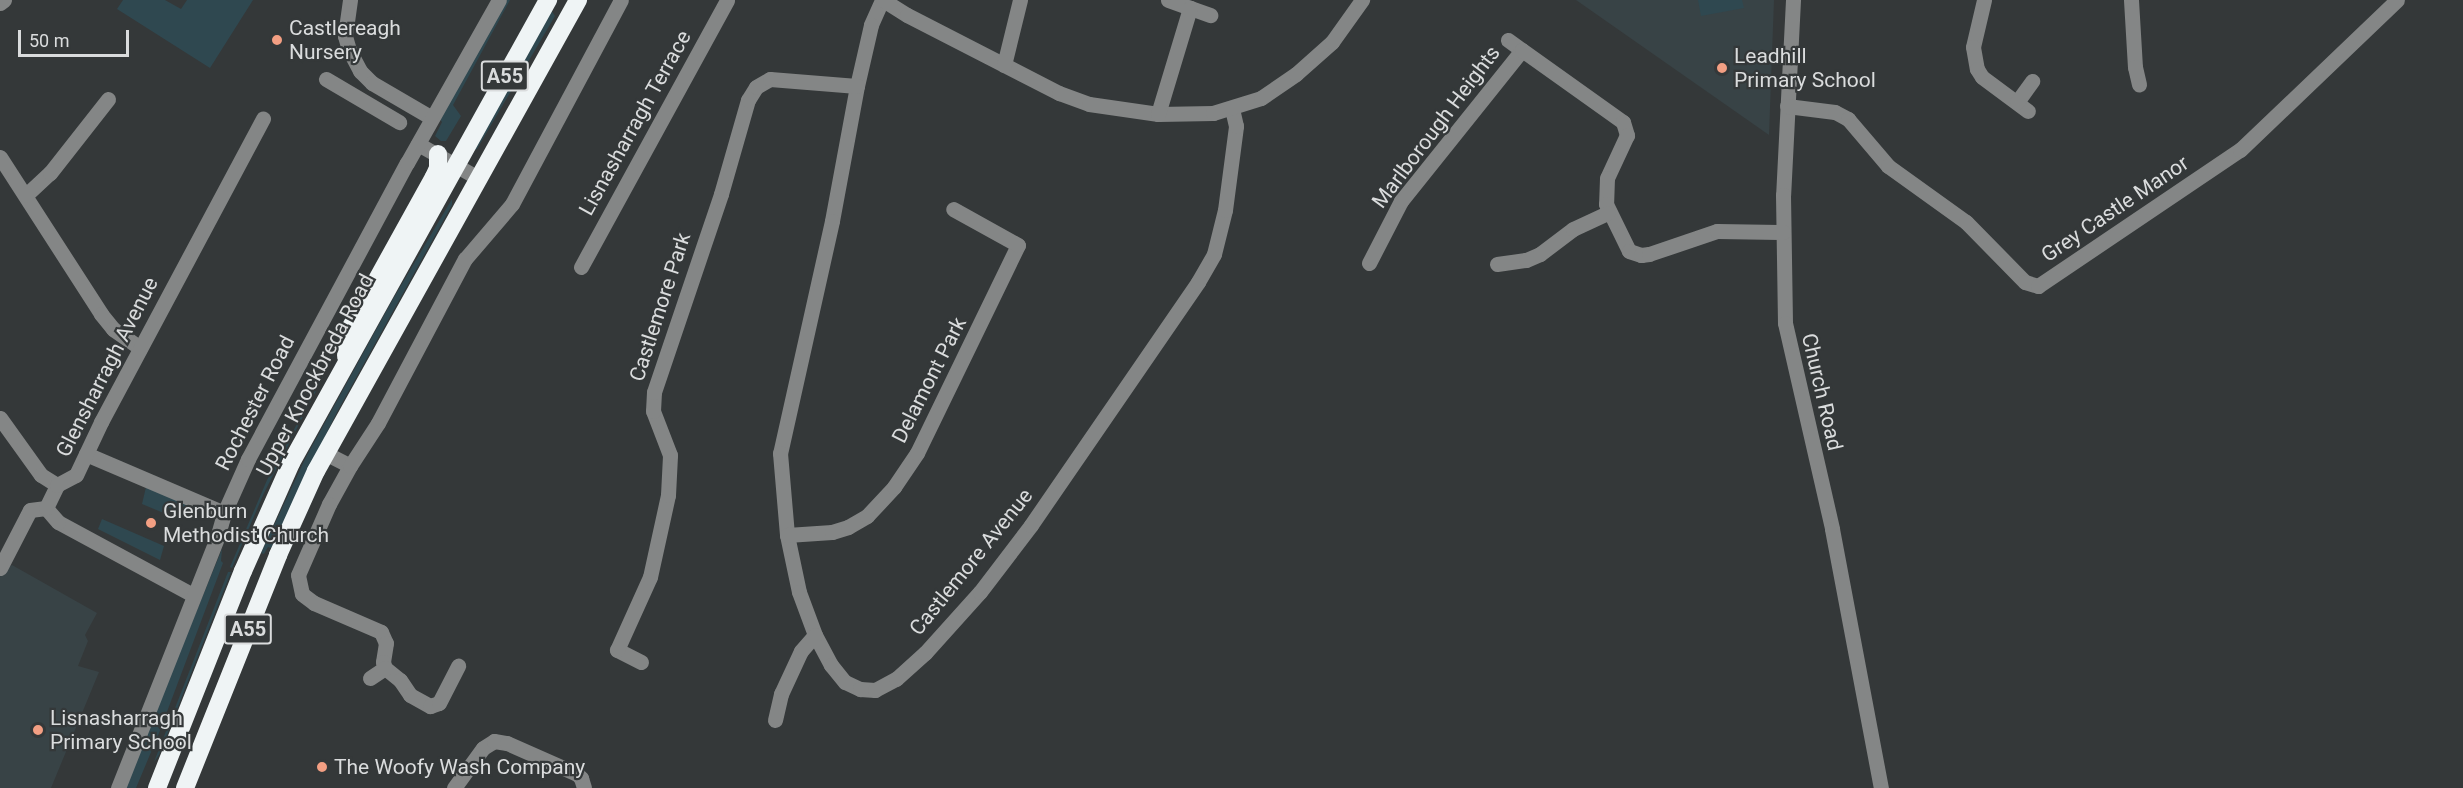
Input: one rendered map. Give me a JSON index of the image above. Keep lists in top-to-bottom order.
{
  "streets": {
    "highway": ["A55", "Upper Knockbreda Road"],
    "street": [
      "Lisnasharragh Terrace",
      "Marlborough Heights",
      "Grey Castle Manor",
      "Castlemore Park",
      "Glensharragh Avenue",
      "Delamont Park",
      "Church Road",
      "Rochester Road",
      "Castlemore Avenue"
    ]
  },
  "crossings": [
    ["Marlborough Heights", "Church Road"],
    ["Grey Castle Manor", "Church Road"],
    ["Castlemore Park", "Castlemore Avenue"],
    ["Delamont Park", "Castlemore Avenue"]
  ],
  "places": [
    "Castlereagh Nursery",
    "Leadhill Primary School",
    "Glenburn Methodist Church",
    "Lisnasharragh Primary School",
    "The Woofy Wash Company"
  ],
  "scale_bar": "50 m"
}
